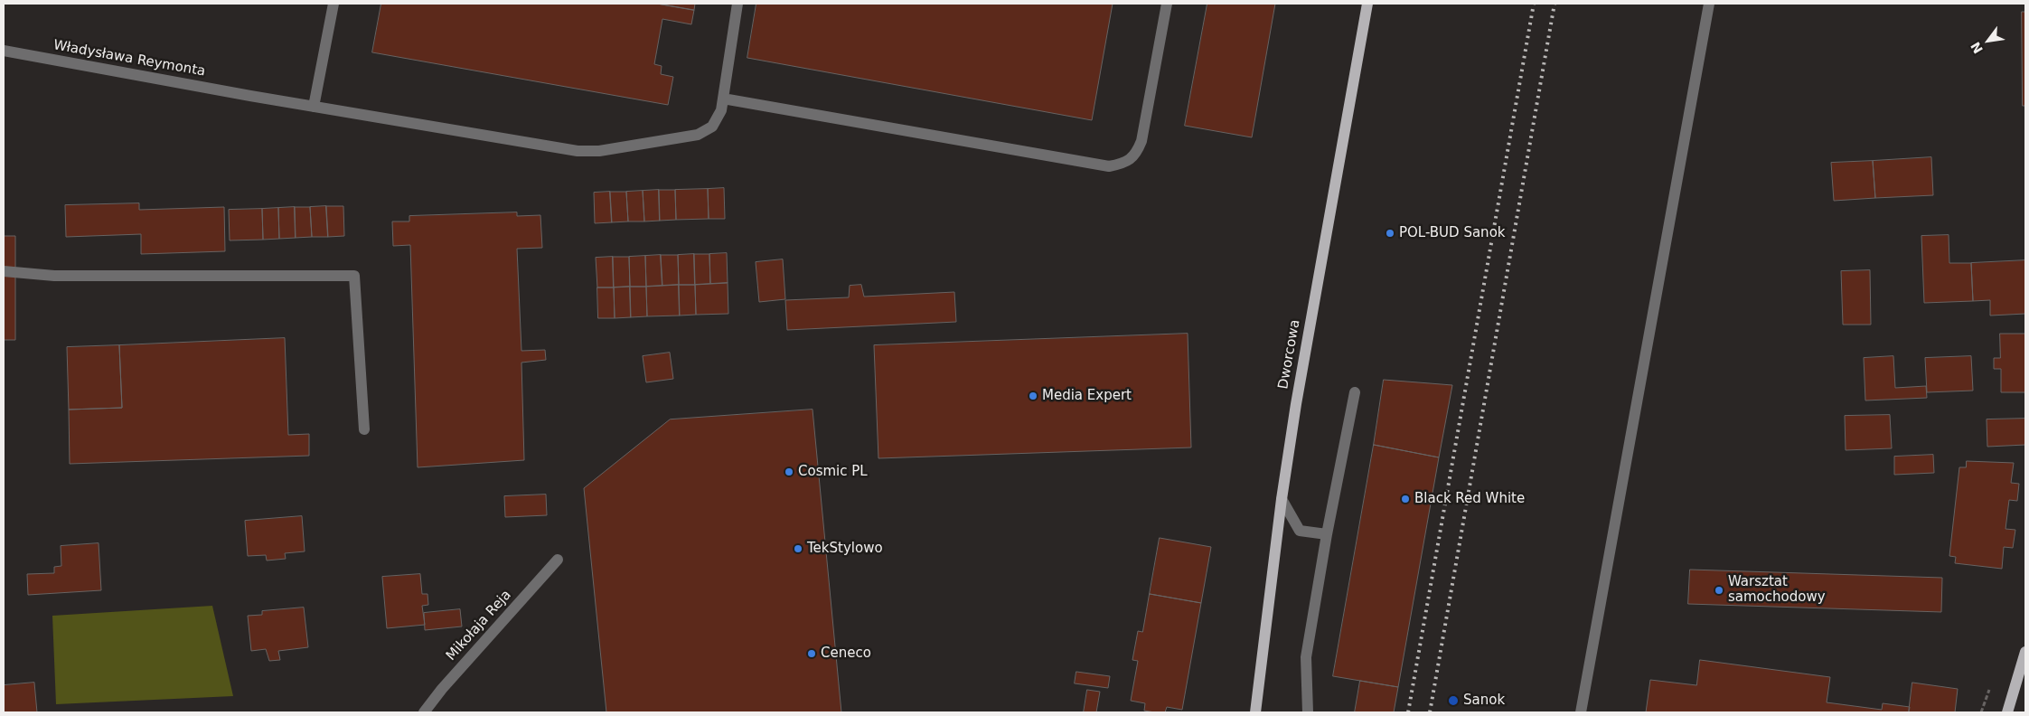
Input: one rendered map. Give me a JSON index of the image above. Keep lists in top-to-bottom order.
{
  "streets": {
    "main road": ["Dworcowa"],
    "street": ["Władysława Reymonta", "Mikołaja Reja"]
  },
  "places": [
    "POL-BUD Sanok",
    "Media Expert",
    "Cosmic PL",
    "Black Red White",
    "TekStylowo",
    "Warsztat samochodowy",
    "Ceneco",
    "Sanok"
  ],
  "north": "bottom left"
}
